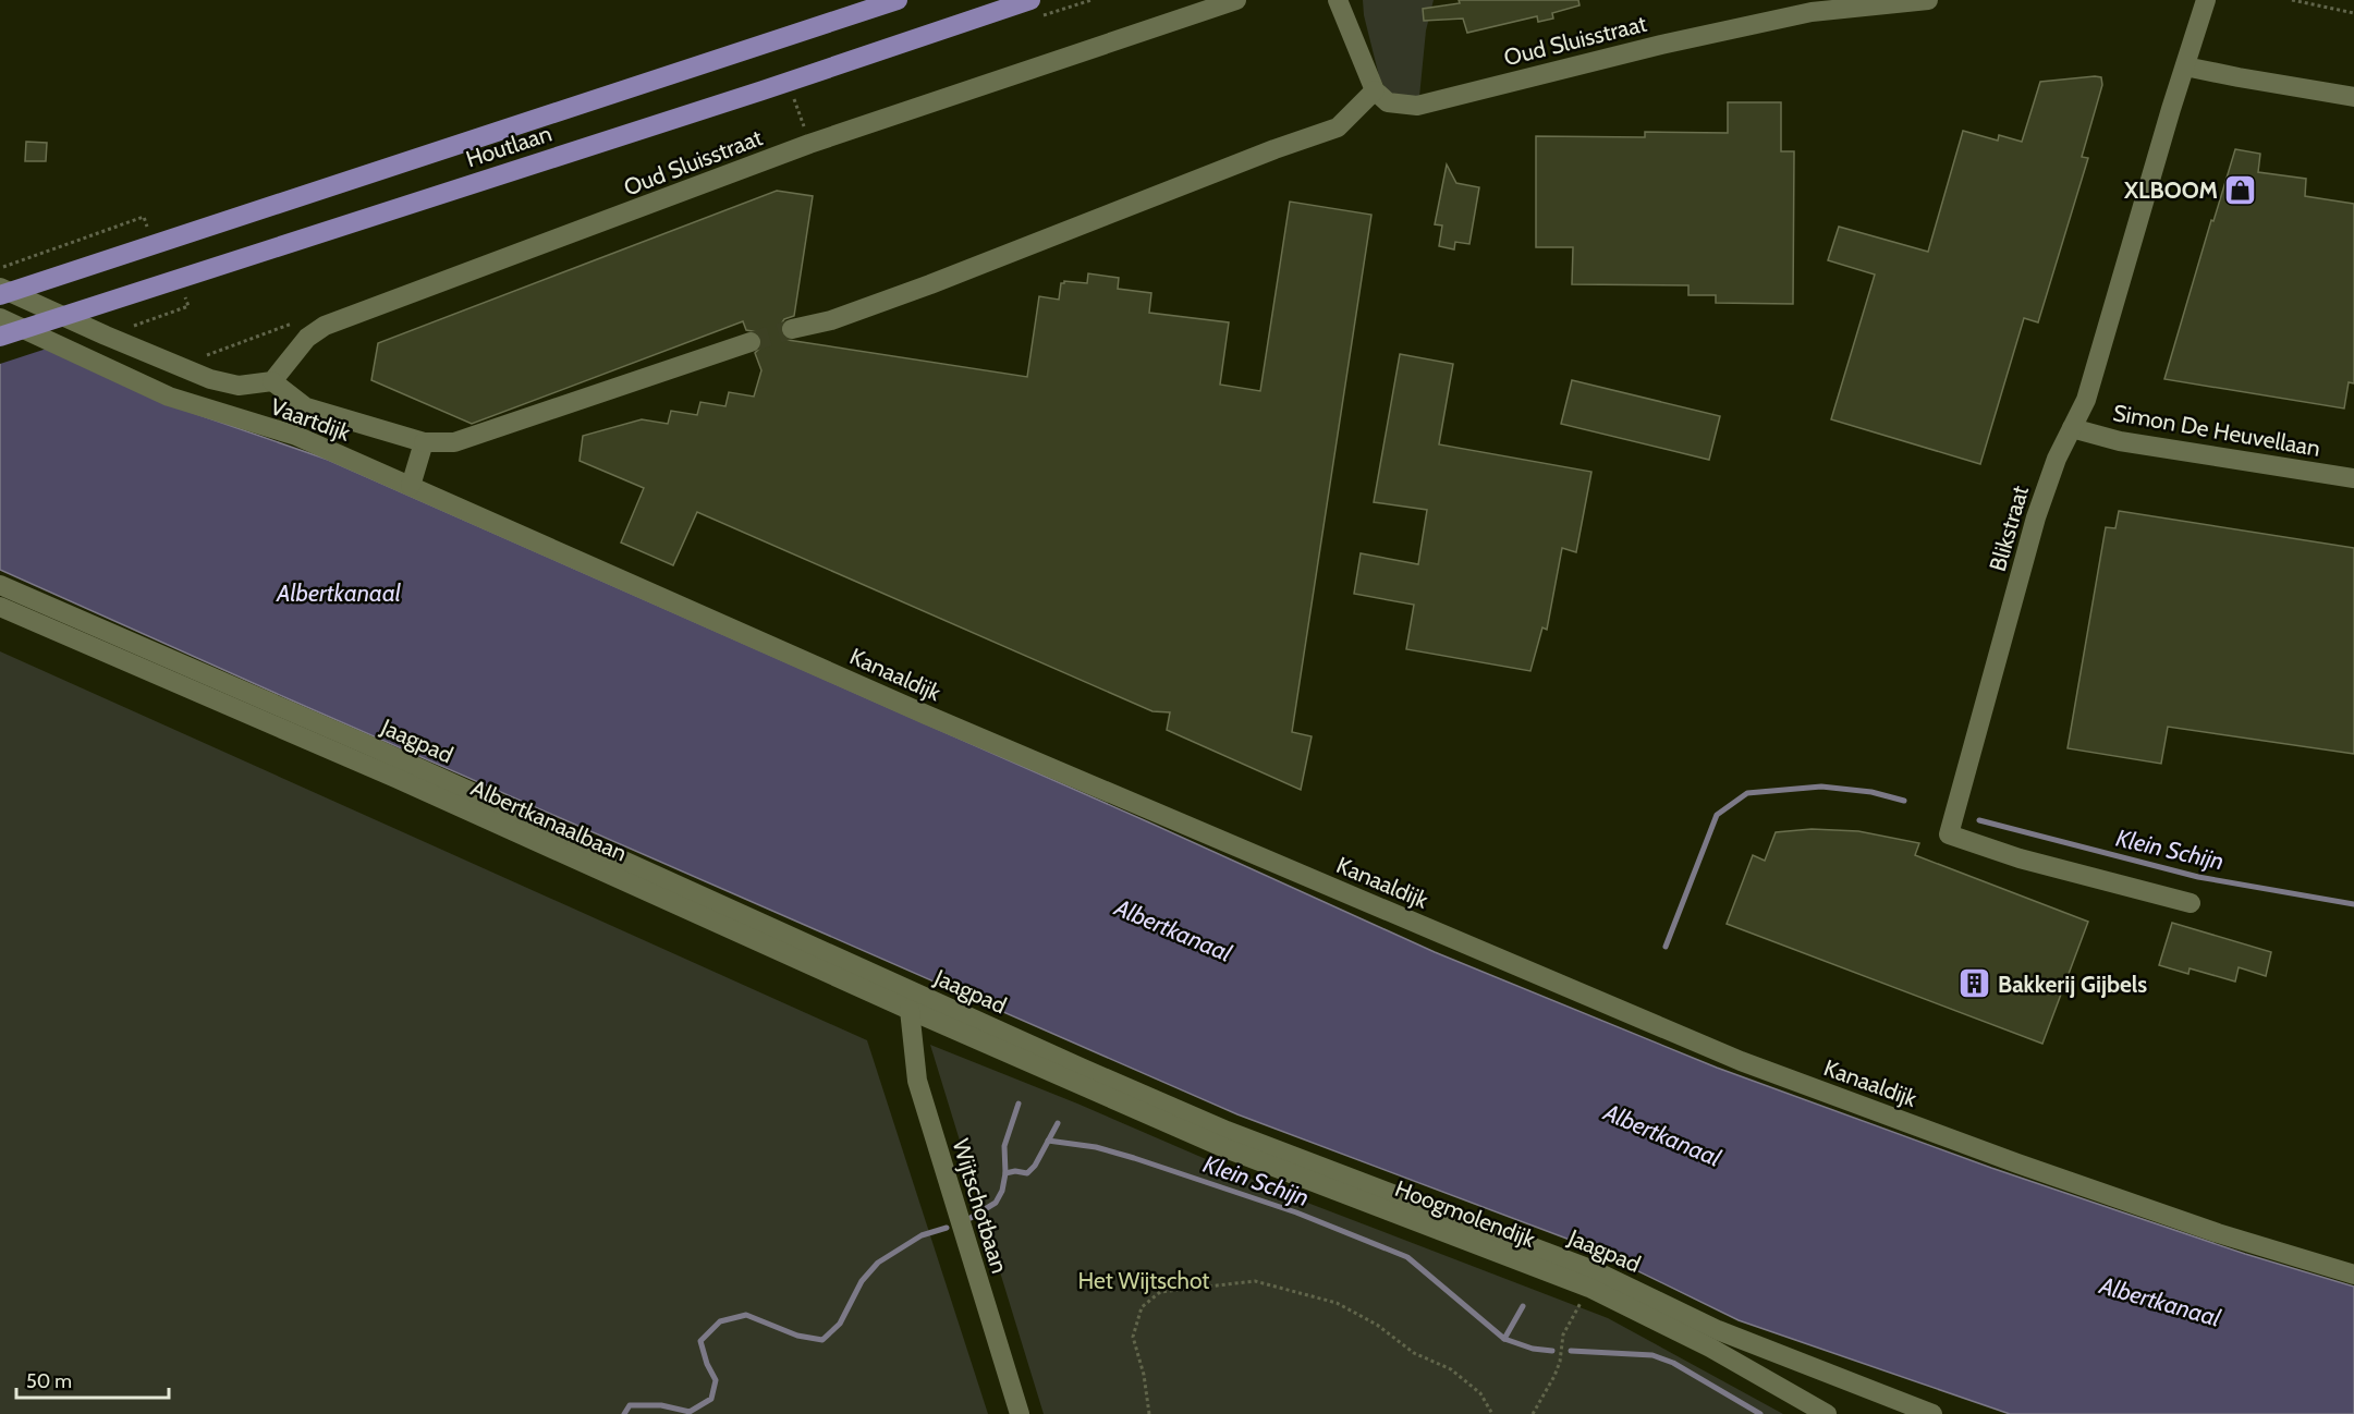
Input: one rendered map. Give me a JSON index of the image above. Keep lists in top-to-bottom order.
{
  "streets": {
    "main road": ["Houtlaan"],
    "street": [
      "Oud Sluisstraat",
      "Vaartdijk",
      "Simon De Heuvellaan",
      "Blikstraat",
      "Kanaaldijk",
      "Jaagpad",
      "Albertkanaalbaan",
      "Wijtschotbaan",
      "Hoogmolendijk"
    ]
  },
  "crossings": [
    ["Oud Sluisstraat", "Vaartdijk"],
    ["Vaartdijk", "Kanaaldijk"],
    ["Simon De Heuvellaan", "Blikstraat"],
    ["Albertkanaalbaan", "Wijtschotbaan"],
    ["Albertkanaalbaan", "Hoogmolendijk"]
  ],
  "water": ["Albertkanaal", "Klein Schijn"],
  "parks": ["Het Wijtschot"],
  "places": {
    "shop": ["XLBOOM"],
    "building": ["Bakkerij Gijbels"]
  },
  "scale_bar": "50 m"
}
